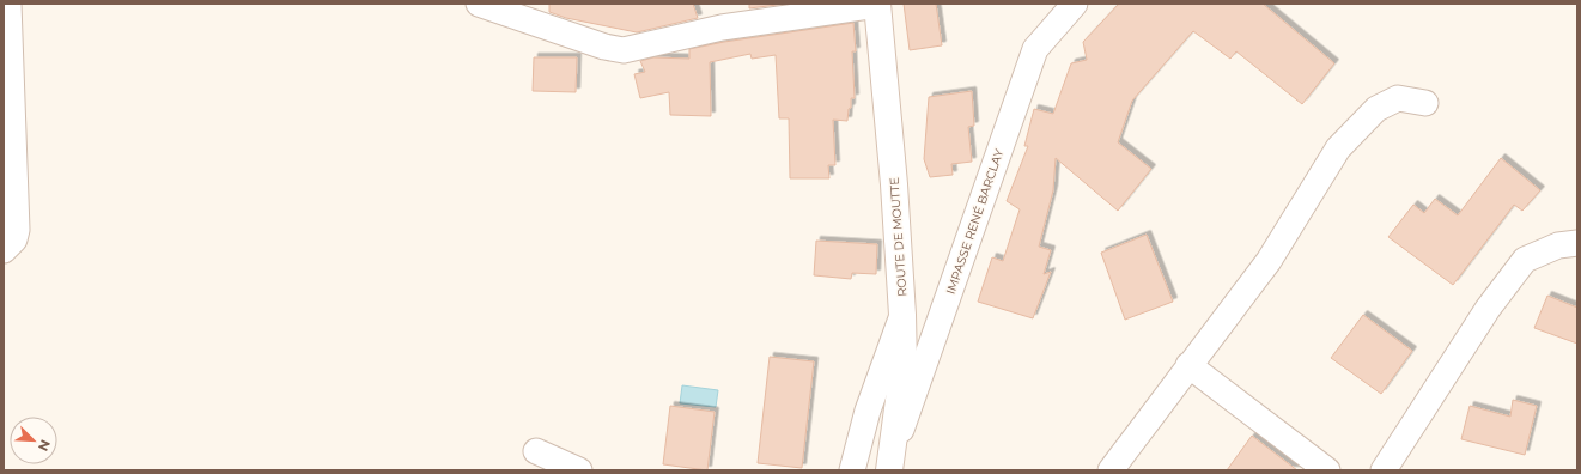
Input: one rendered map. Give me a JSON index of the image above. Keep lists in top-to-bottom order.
{
  "streets": {
    "main road": ["ROUTE DE MOUTTE"],
    "street": ["IMPASSE RENÉ BARCLAY"]
  },
  "crossings": [
    ["IMPASSE RENÉ BARCLAY", "ROUTE DE MOUTTE"]
  ],
  "north": "bottom right"
}
